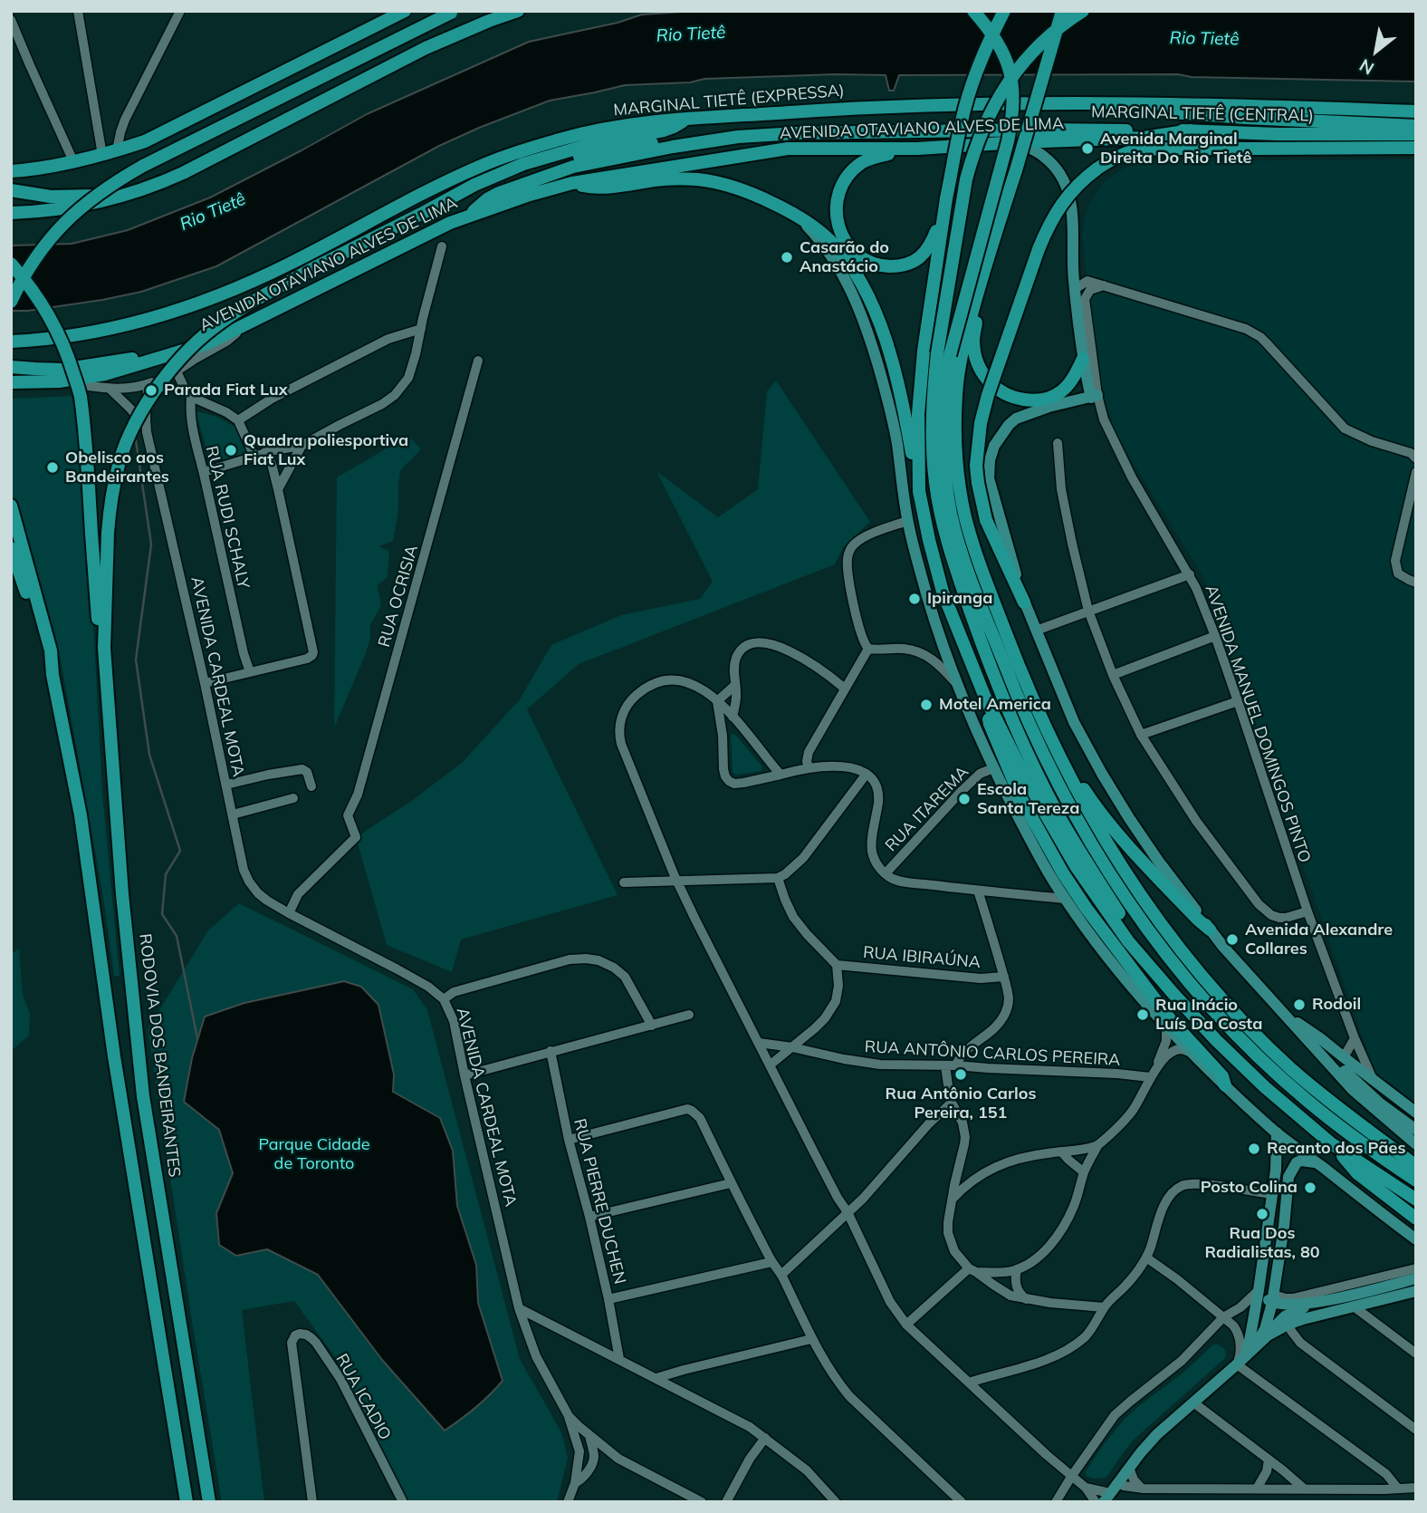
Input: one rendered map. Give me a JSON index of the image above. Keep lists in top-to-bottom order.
{
  "streets": {
    "highway": [
      "MARGINAL TIETÊ (EXPRESSA)",
      "MARGINAL TIETÊ (CENTRAL)",
      "AVENIDA OTAVIANO ALVES DE LIMA",
      "RODOVIA DOS BANDEIRANTES"
    ],
    "street": [
      "RUA RUDI SCHALY",
      "RUA OCRISIA",
      "AVENIDA CARDEAL MOTA",
      "AVENIDA MANUEL DOMINGOS PINTO",
      "RUA ITAREMA",
      "RUA IBIRAÚNA",
      "RUA ANTÔNIO CARLOS PEREIRA",
      "RUA PIERRE DUCHEN",
      "RUA ICADIO"
    ]
  },
  "crossings": [
    ["MARGINAL TIETÊ (CENTRAL)", "AVENIDA OTAVIANO ALVES DE LIMA"],
    ["RUA OCRISIA", "AVENIDA CARDEAL MOTA"]
  ],
  "water": ["Rio Tietê"],
  "parks": ["Parque Cidade de Toronto"],
  "places": [
    "Avenida Marginal Direita Do Rio Tietê",
    "Casarão do Anastácio",
    "Parada Fiat Lux",
    "Quadra poliesportiva Fiat Lux",
    "Obelisco aos Bandeirantes",
    "Ipiranga",
    "Motel America",
    "Escola Santa Tereza",
    "Avenida Alexandre Collares",
    "Rodoil",
    "Rua Inácio Luís Da Costa",
    "Rua Antônio Carlos Pereira, 151",
    "Recanto dos Pães",
    "Posto Colina",
    "Rua Dos Radialistas, 80"
  ],
  "north": "bottom left"
}
